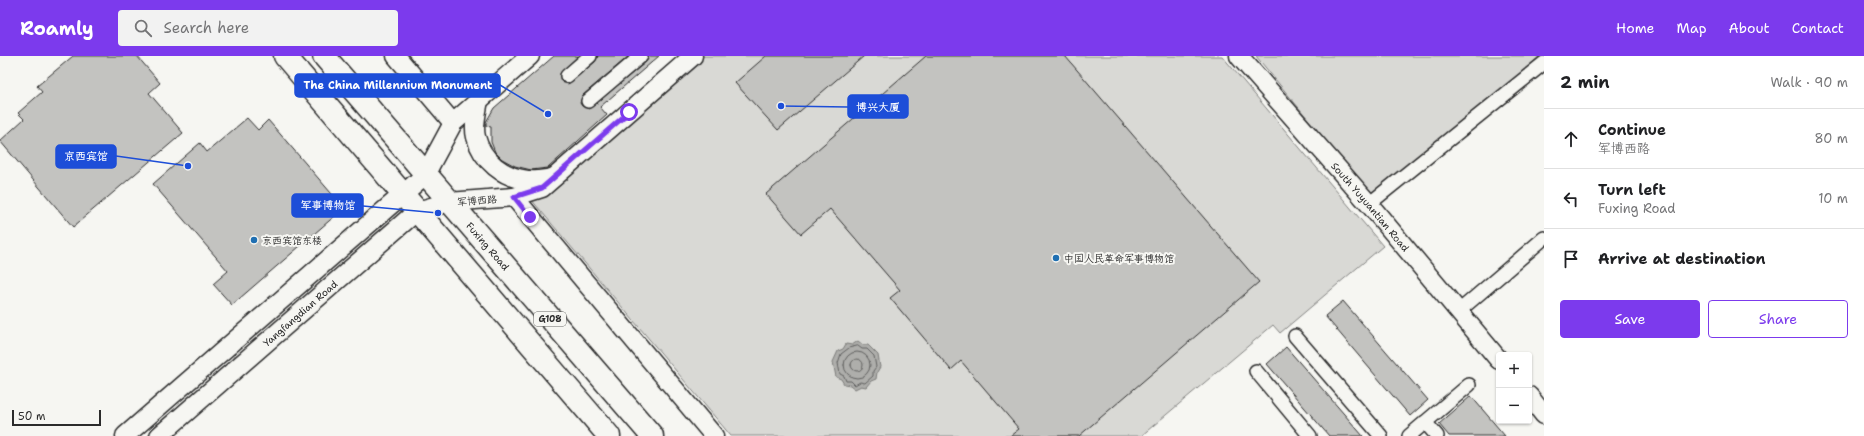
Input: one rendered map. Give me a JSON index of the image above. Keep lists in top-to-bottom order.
{
  "streets": {
    "highway": ["Fuxing Road", "G108"],
    "street": ["军博西路", "South Yuyuantian Road", "Yangfangdian Road"]
  },
  "crossings": [
    ["军博西路", "Fuxing Road"],
    ["军博西路", "Yangfangdian Road"],
    ["Fuxing Road", "Yangfangdian Road"],
    ["Yangfangdian Road", "G108"]
  ],
  "places": [
    "博兴大厦",
    "The China Millennium Monument",
    "京西宾馆",
    "军事博物馆",
    "京西宾馆东楼",
    "中国人民革命军事博物馆"
  ],
  "scale_bar": "50 m",
  "page": {
    "header": "Roamly",
    "search": "Search here",
    "nav": [
      "Home",
      "Map",
      "About",
      "Contact"
    ],
    "heading": ["2 min", "Walk · 90 m"],
    "list": [
      ["Continue", "军博西路", "80 m"],
      ["Turn left", "Fuxing Road", "10 m"],
      "Arrive at destination"
    ],
    "buttons": ["Save", "Share"],
    "map_buttons": ["+", "−"],
    "scale": "50 m"
  }
}
